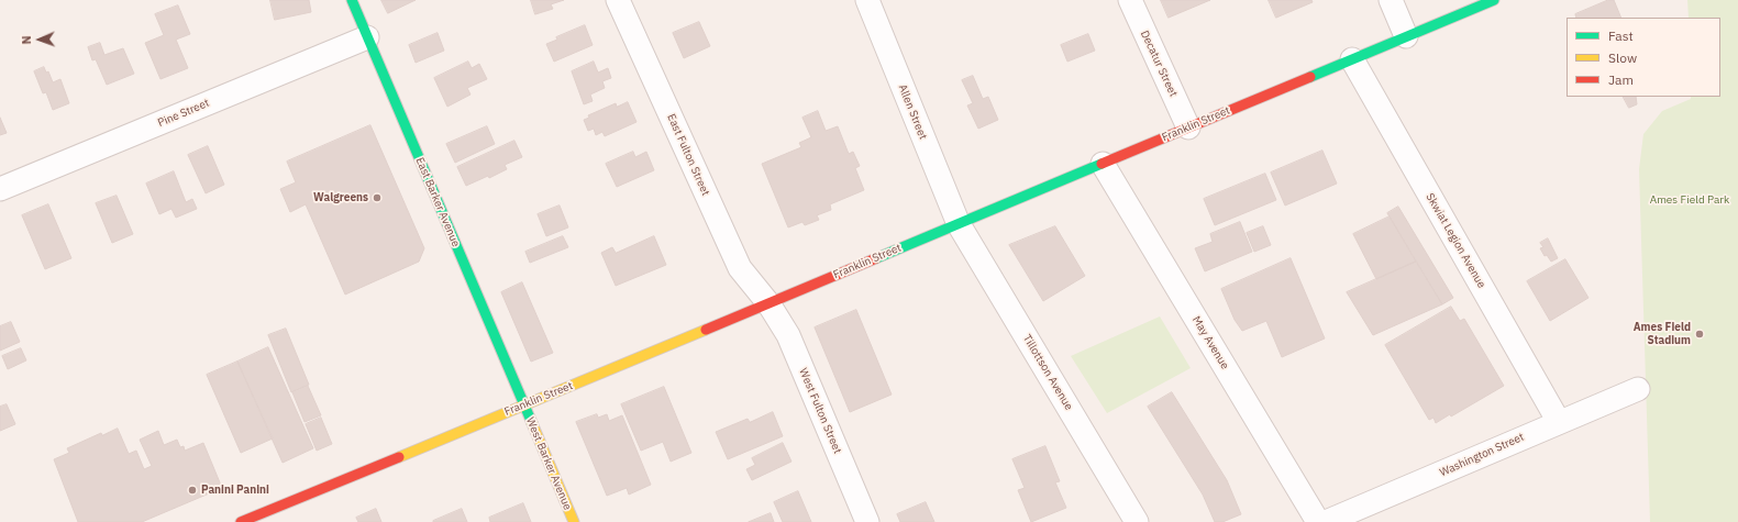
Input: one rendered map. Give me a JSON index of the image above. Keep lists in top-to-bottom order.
{
  "streets": {
    "main road": ["Franklin Street", "East Barker Avenue", "West Barker Avenue"],
    "street": [
      "Decatur Street",
      "Allen Street",
      "Pine Street",
      "East Fulton Street",
      "Skwiat Legion Avenue",
      "May Avenue",
      "Tillottson Avenue",
      "West Fulton Street",
      "Washington Street"
    ]
  },
  "crossings": [
    ["Decatur Street", "Franklin Street"],
    ["Allen Street", "Franklin Street"],
    ["Allen Street", "Tillottson Avenue"],
    ["Pine Street", "East Barker Avenue"],
    ["Franklin Street", "East Fulton Street"],
    ["Franklin Street", "East Barker Avenue"],
    ["Franklin Street", "Skwiat Legion Avenue"],
    ["Franklin Street", "May Avenue"],
    ["Franklin Street", "Tillottson Avenue"],
    ["Franklin Street", "West Fulton Street"],
    ["Franklin Street", "West Barker Avenue"],
    ["East Fulton Street", "West Fulton Street"],
    ["East Barker Avenue", "West Barker Avenue"],
    ["Skwiat Legion Avenue", "Washington Street"]
  ],
  "parks": ["Ames Field Park"],
  "places": ["Walgreens", "Ames Field Stadium", "Panini Panini"],
  "legend": ["Fast", "Slow", "Jam"],
  "north": "left"
}
